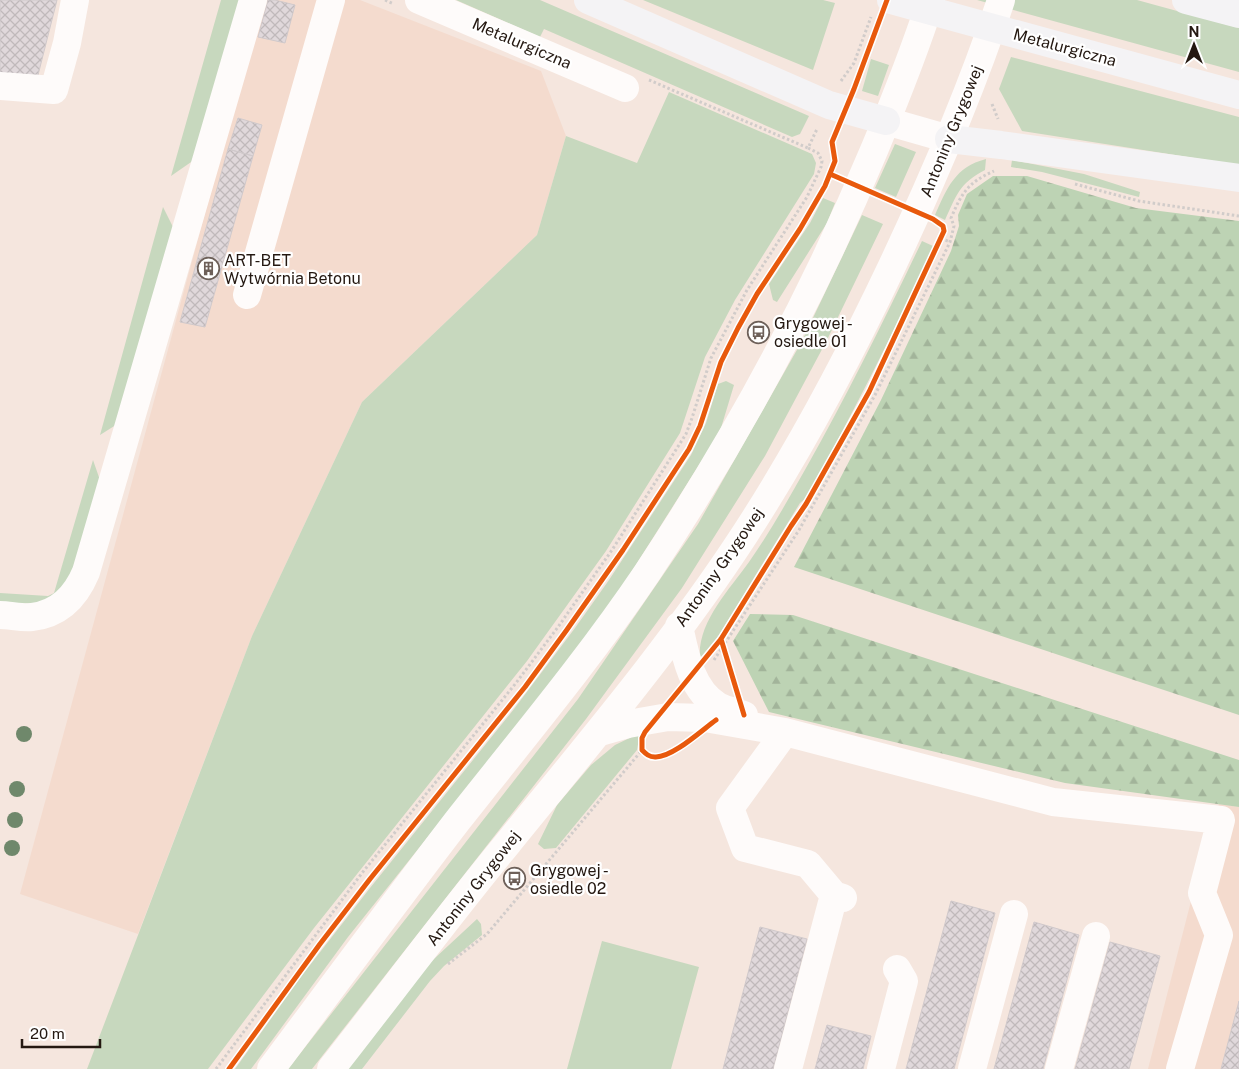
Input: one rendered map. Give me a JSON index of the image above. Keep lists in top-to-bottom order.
{
  "streets": {
    "main road": ["Metalurgiczna"],
    "street": ["Antoniny Grygowej"]
  },
  "places": {
    "building": ["ART-BET Wytwórnia Betonu"],
    "bus stop": ["Grygowej - osiedle 01", "Grygowej - osiedle 02"]
  },
  "scale_bar": "20 m",
  "north": "top"
}
